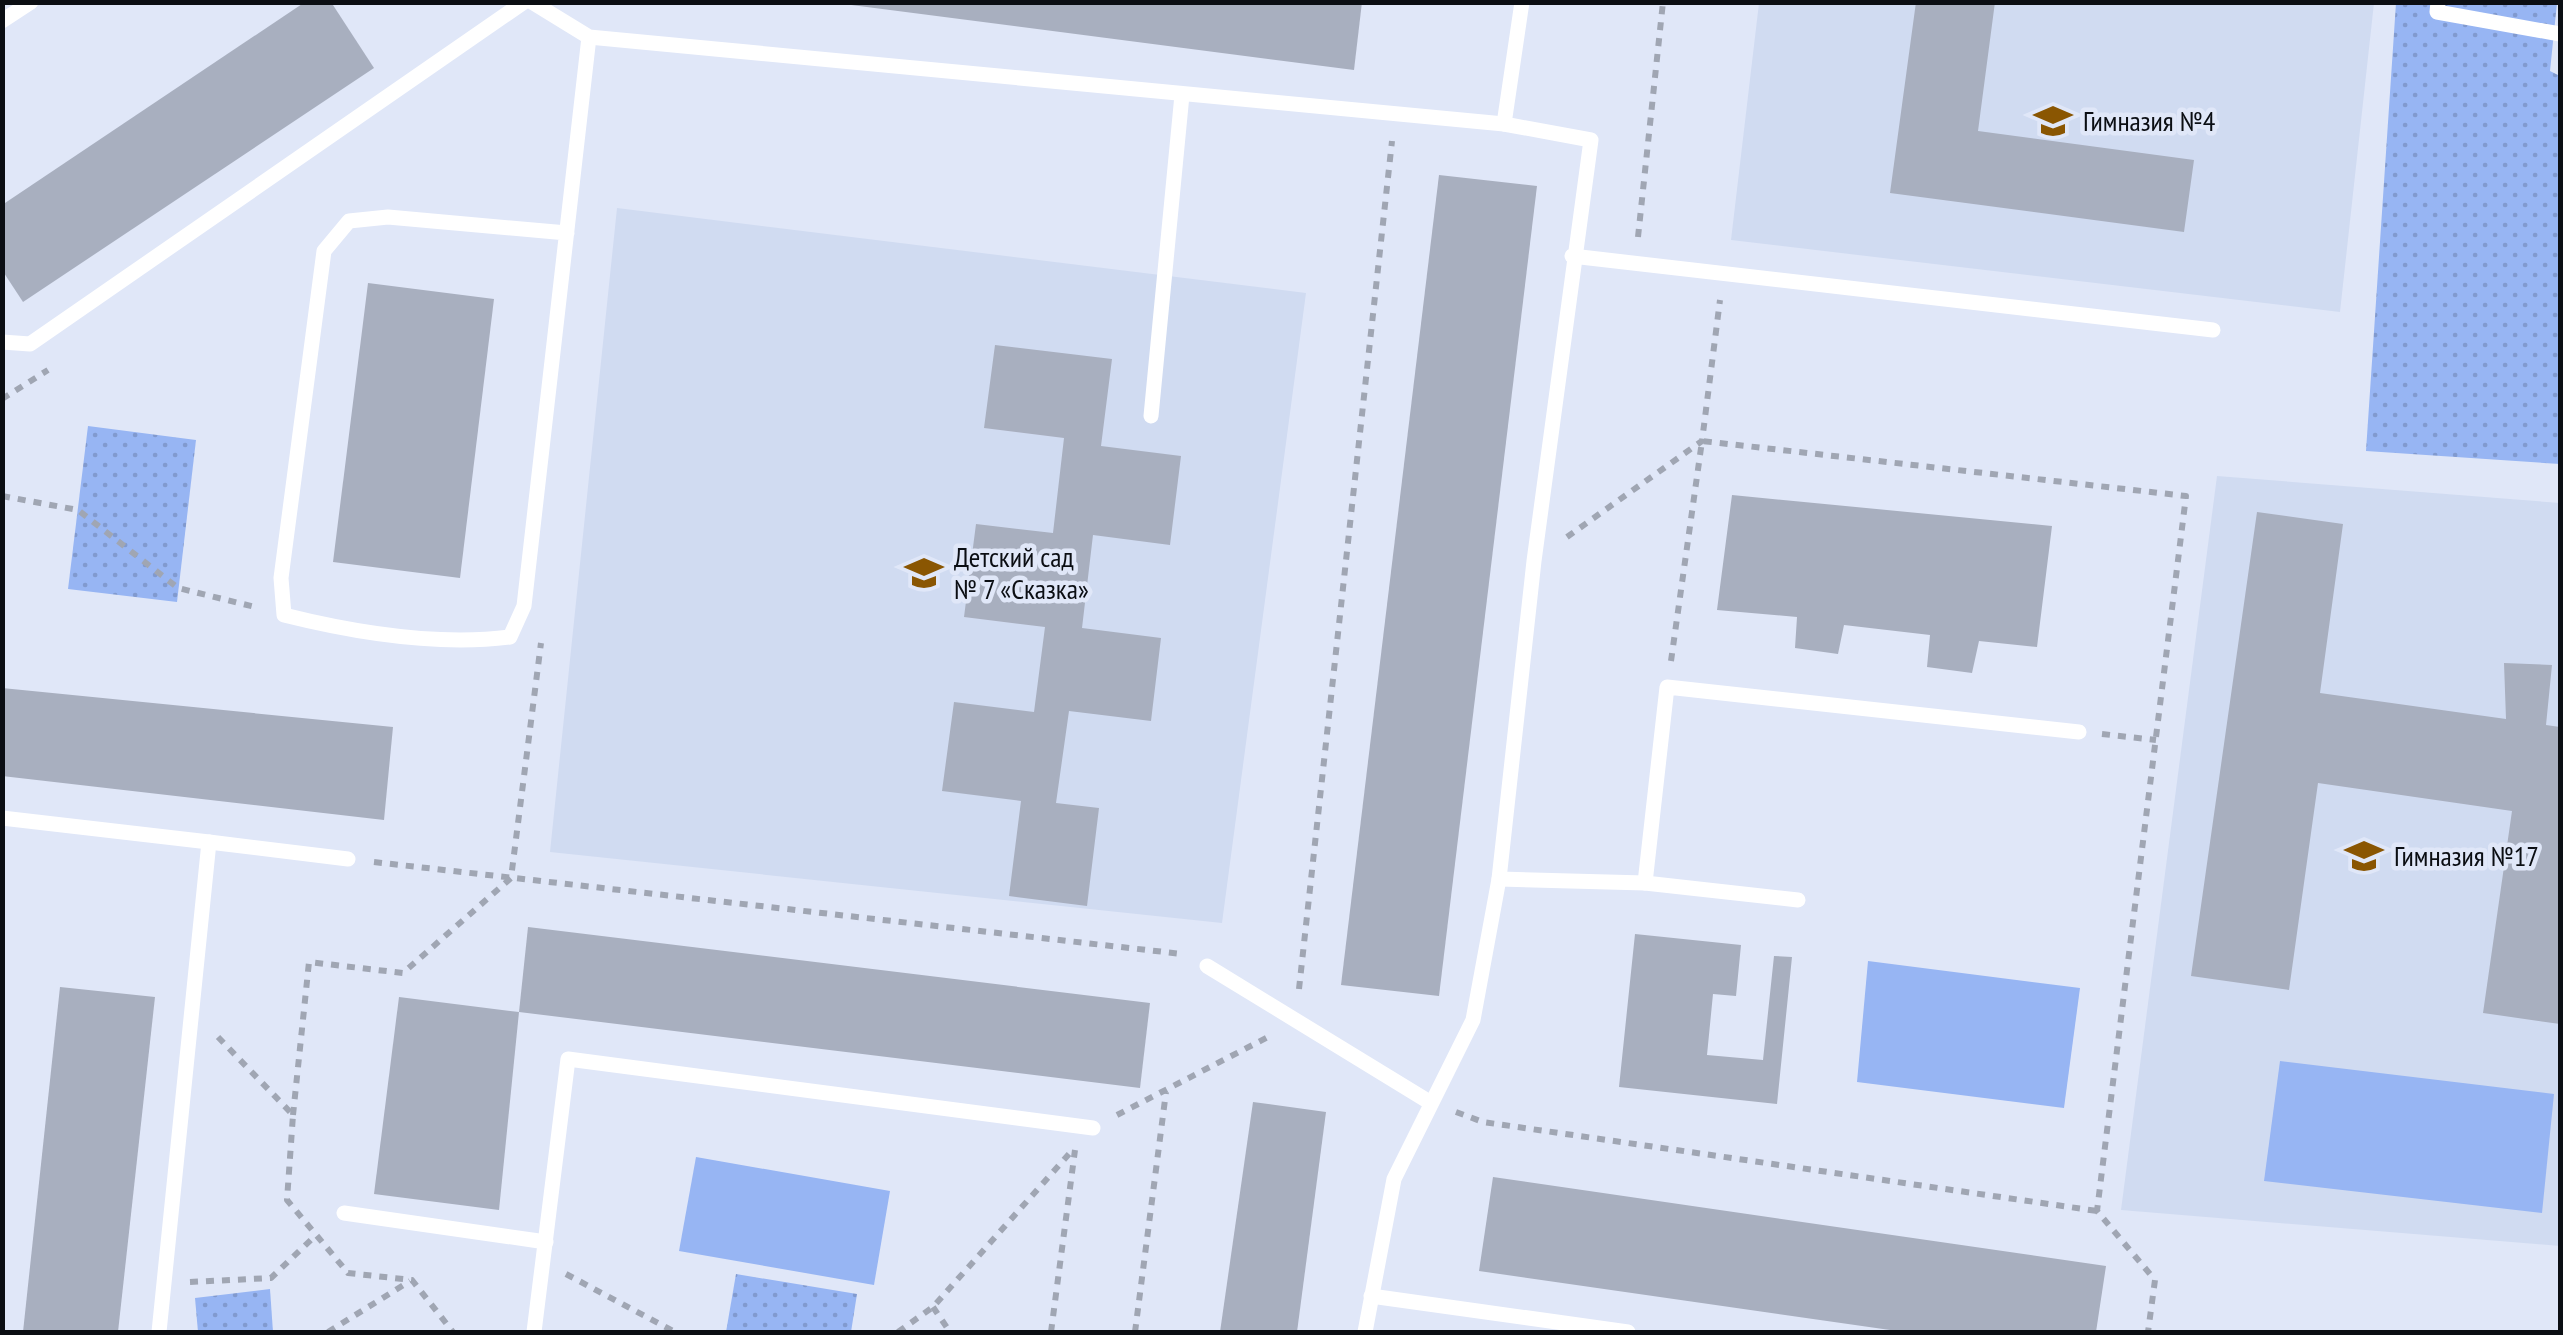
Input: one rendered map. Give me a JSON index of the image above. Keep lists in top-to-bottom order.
{
  "places": {
    "school or university": ["Гимназия №4", "Детский сад № 7 «Сказка»", "Гимназия №17"]
  }
}
